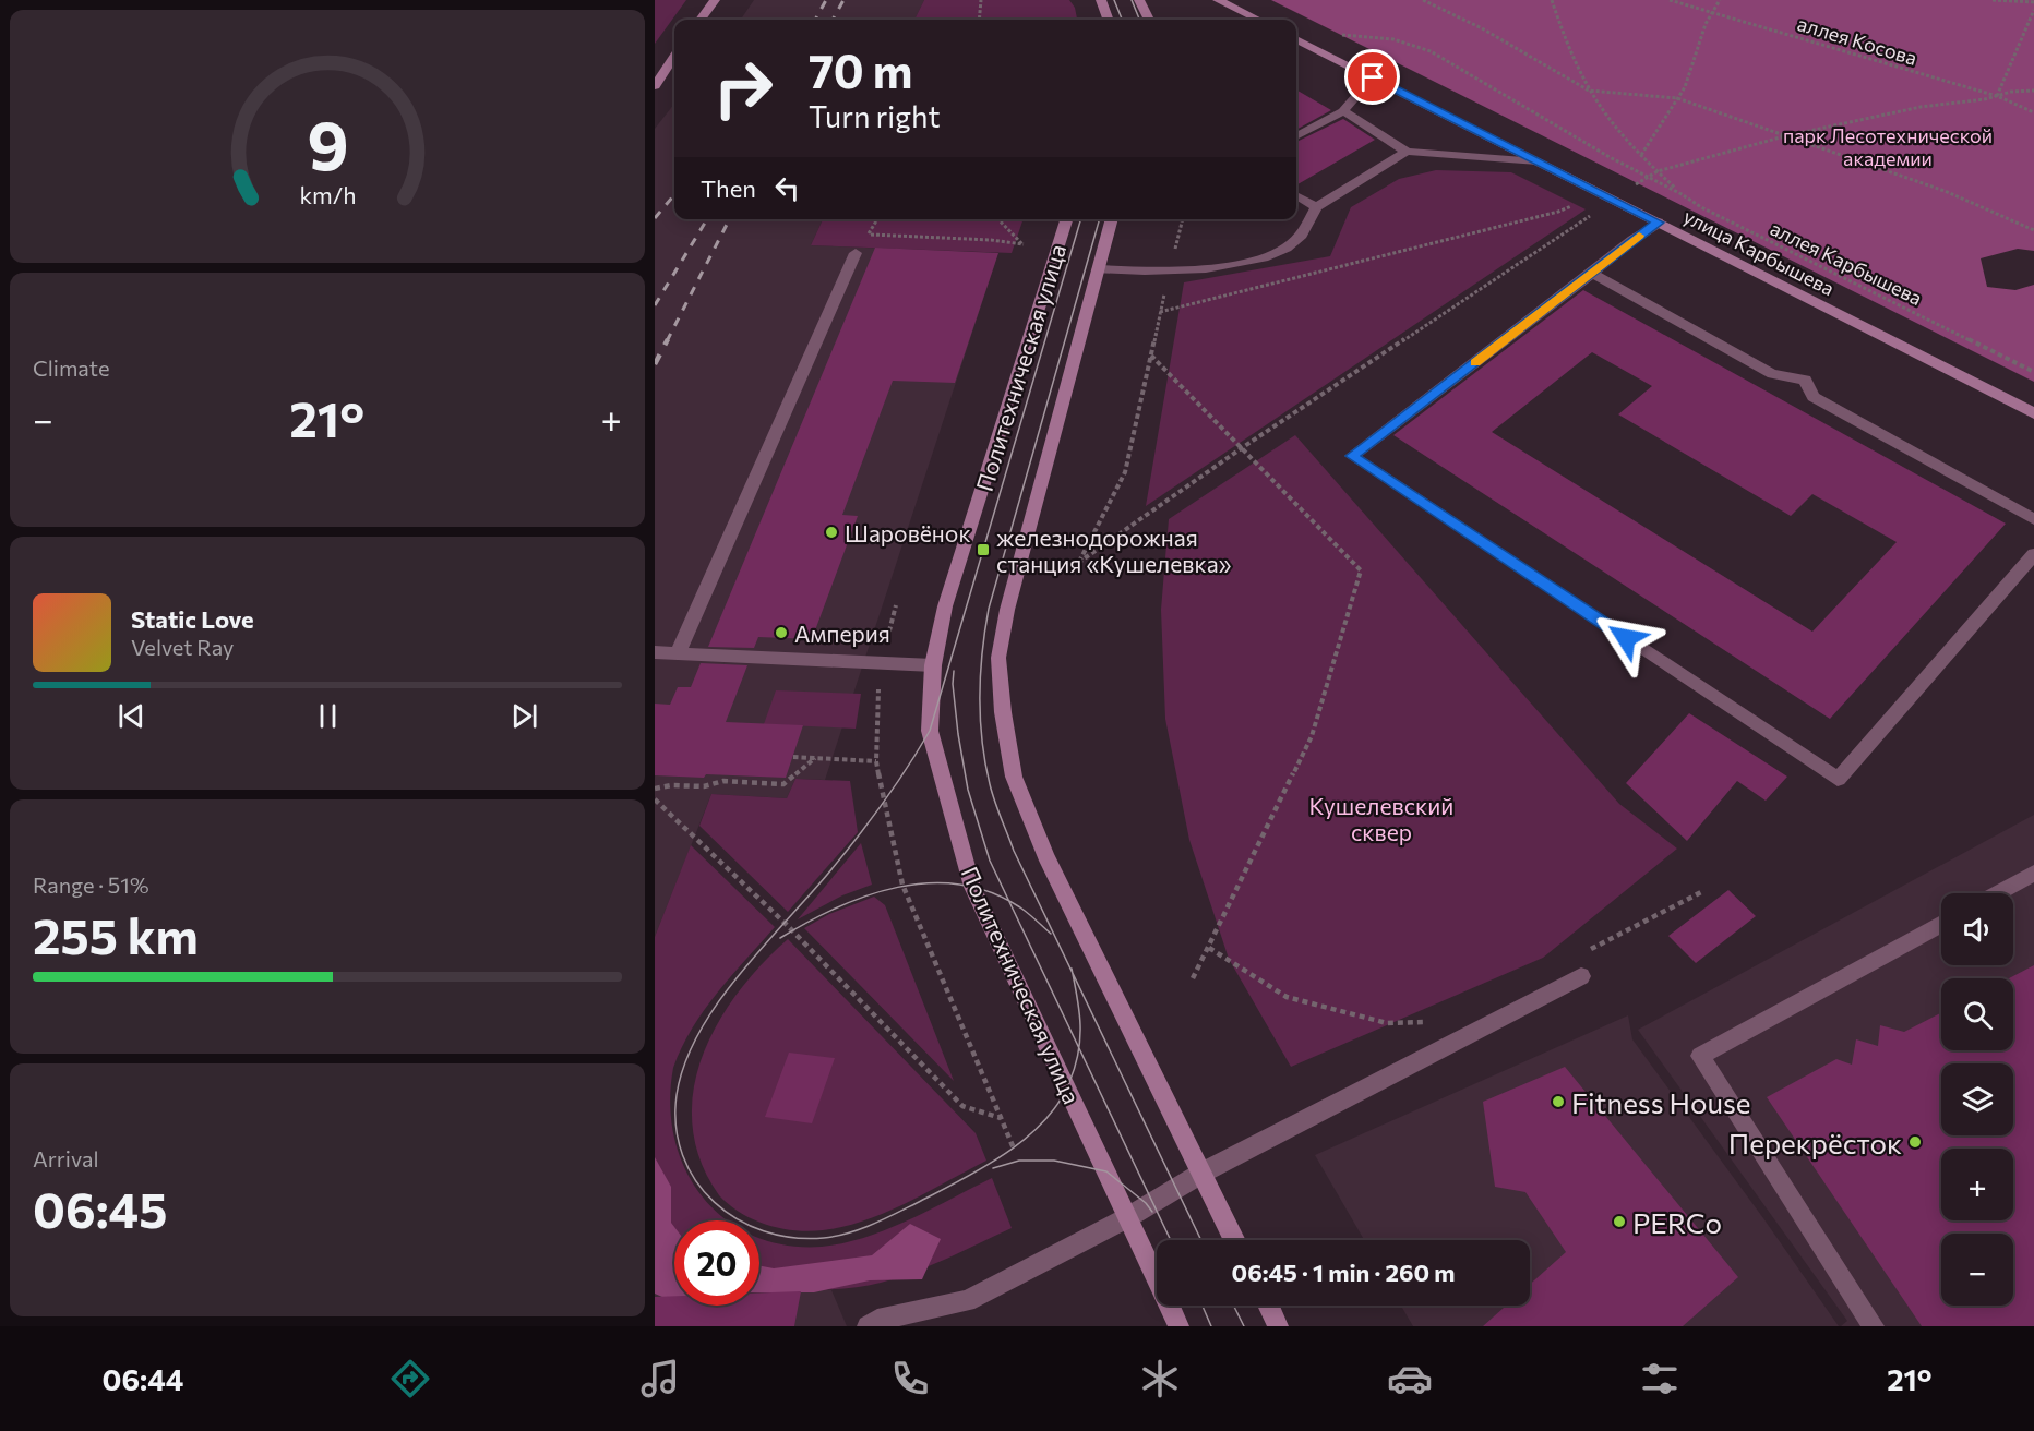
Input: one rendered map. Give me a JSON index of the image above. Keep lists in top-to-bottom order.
{
  "streets": {
    "main road": ["улица Карбышева", "Политехническая улица"],
    "path": ["аллея Косова", "аллея Карбышева"]
  },
  "parks": ["парк Лесотехнической академии", "Кушелевский сквер"],
  "places": {
    "other": [
      "Шаровёнок",
      "Амперия",
      "Fitness House",
      "Перекрёсток",
      "PERCo"
    ],
    "transit": ["железнодорожная станция «Кушелевка»"]
  },
  "page": {
    "turn": ["70 m", "Turn right"],
    "then": "Then",
    "tile": [
      "Climate",
      ["Range · 51%", "255 km"],
      ["Arrival", "06:45"]
    ],
    "heat": ["−", "21°", "+"],
    "song": ["Static Love", "Velvet Ray"],
    "map_buttons": ["+", "−"],
    "limit": "20",
    "trip": "06:45 · 1 min · 260 m",
    "tabs": ["06:44", "21°"],
    "gauge": ["9", "km/h"]
  }
}
